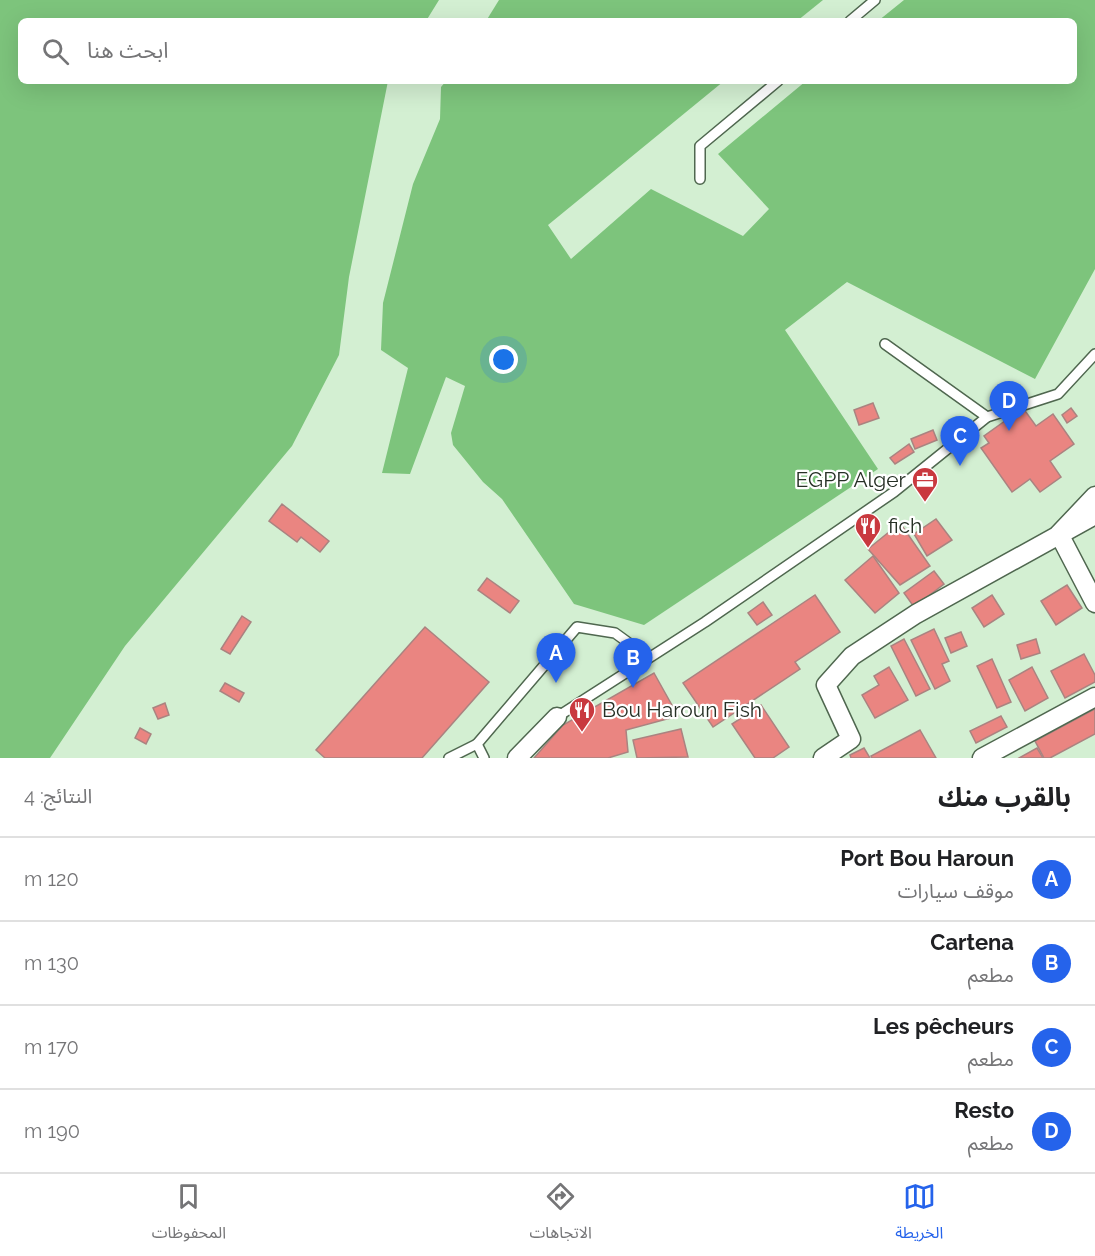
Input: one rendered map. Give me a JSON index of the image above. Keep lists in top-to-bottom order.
{
  "places": {
    "office": ["EGPP Alger"],
    "restaurant": ["fich", "Bou Haroun Fish"]
  },
  "page": {
    "search": "ابحث هنا",
    "pins": [
      "D",
      "C",
      "A",
      "B"
    ],
    "heading": ["بالقرب منك", "النتائج: 4"],
    "list": [
      {
        "mark": "A",
        "name": "Port Bou Haroun",
        "note": "موقف سيارات",
        "value": "120 m"
      },
      {
        "mark": "B",
        "name": "Cartena",
        "note": "مطعم",
        "value": "130 m"
      },
      {
        "mark": "C",
        "name": "Les pêcheurs",
        "note": "مطعم",
        "value": "170 m"
      },
      {
        "mark": "D",
        "name": "Resto",
        "note": "مطعم",
        "value": "190 m"
      }
    ],
    "nav": ["الخريطة", "الاتجاهات", "المحفوظات"]
  }
}
